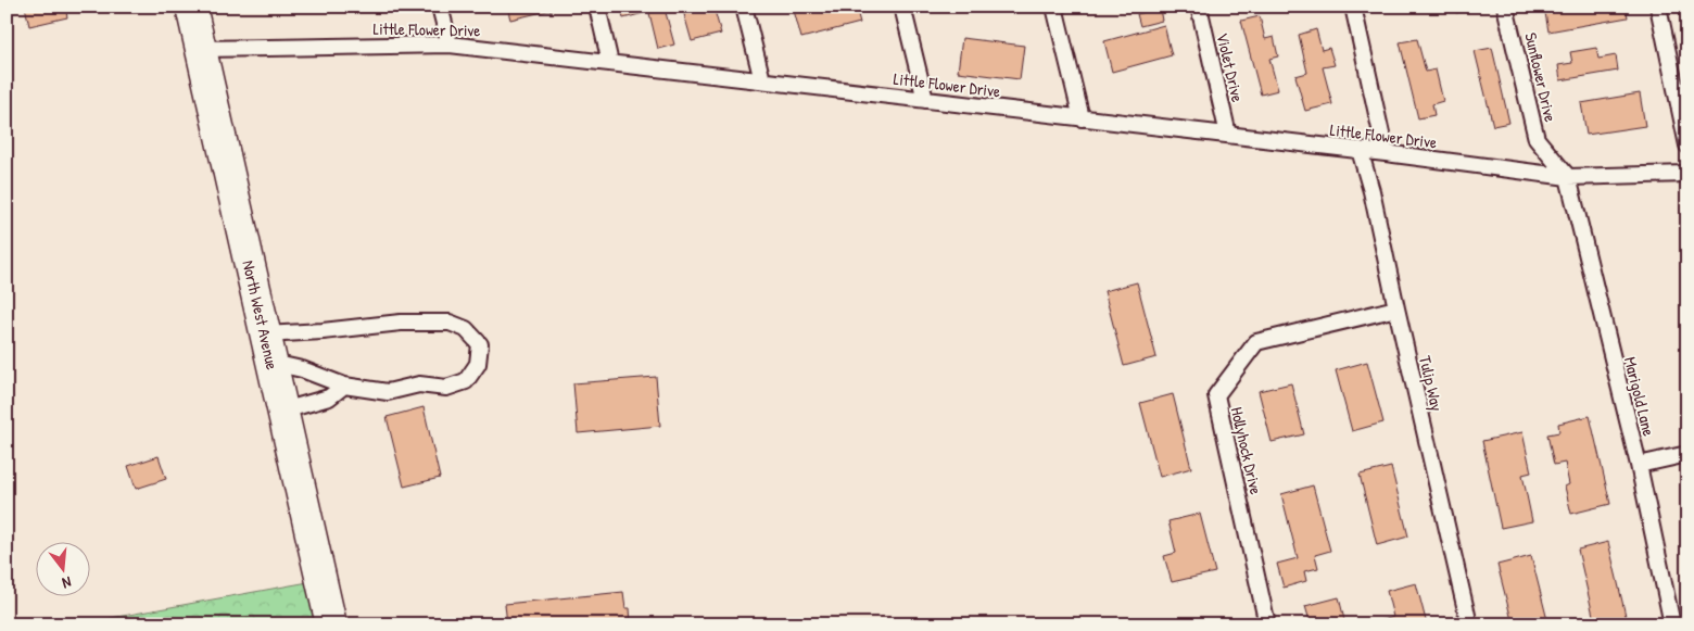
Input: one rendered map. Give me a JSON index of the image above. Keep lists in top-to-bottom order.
{
  "streets": {
    "street": ["North West Avenue"],
    "lane": [
      "Little Flower Drive",
      "Violet Drive",
      "Sunflower Drive",
      "Tulip Way",
      "Marigold Lane",
      "Hollyhock Drive"
    ]
  },
  "crossings": [
    ["Little Flower Drive", "Violet Drive"],
    ["Little Flower Drive", "Sunflower Drive"],
    ["Little Flower Drive", "North West Avenue"],
    ["Little Flower Drive", "Tulip Way"],
    ["Little Flower Drive", "Marigold Lane"],
    ["Sunflower Drive", "Marigold Lane"],
    ["Tulip Way", "Hollyhock Drive"]
  ],
  "north": "bottom"
}
